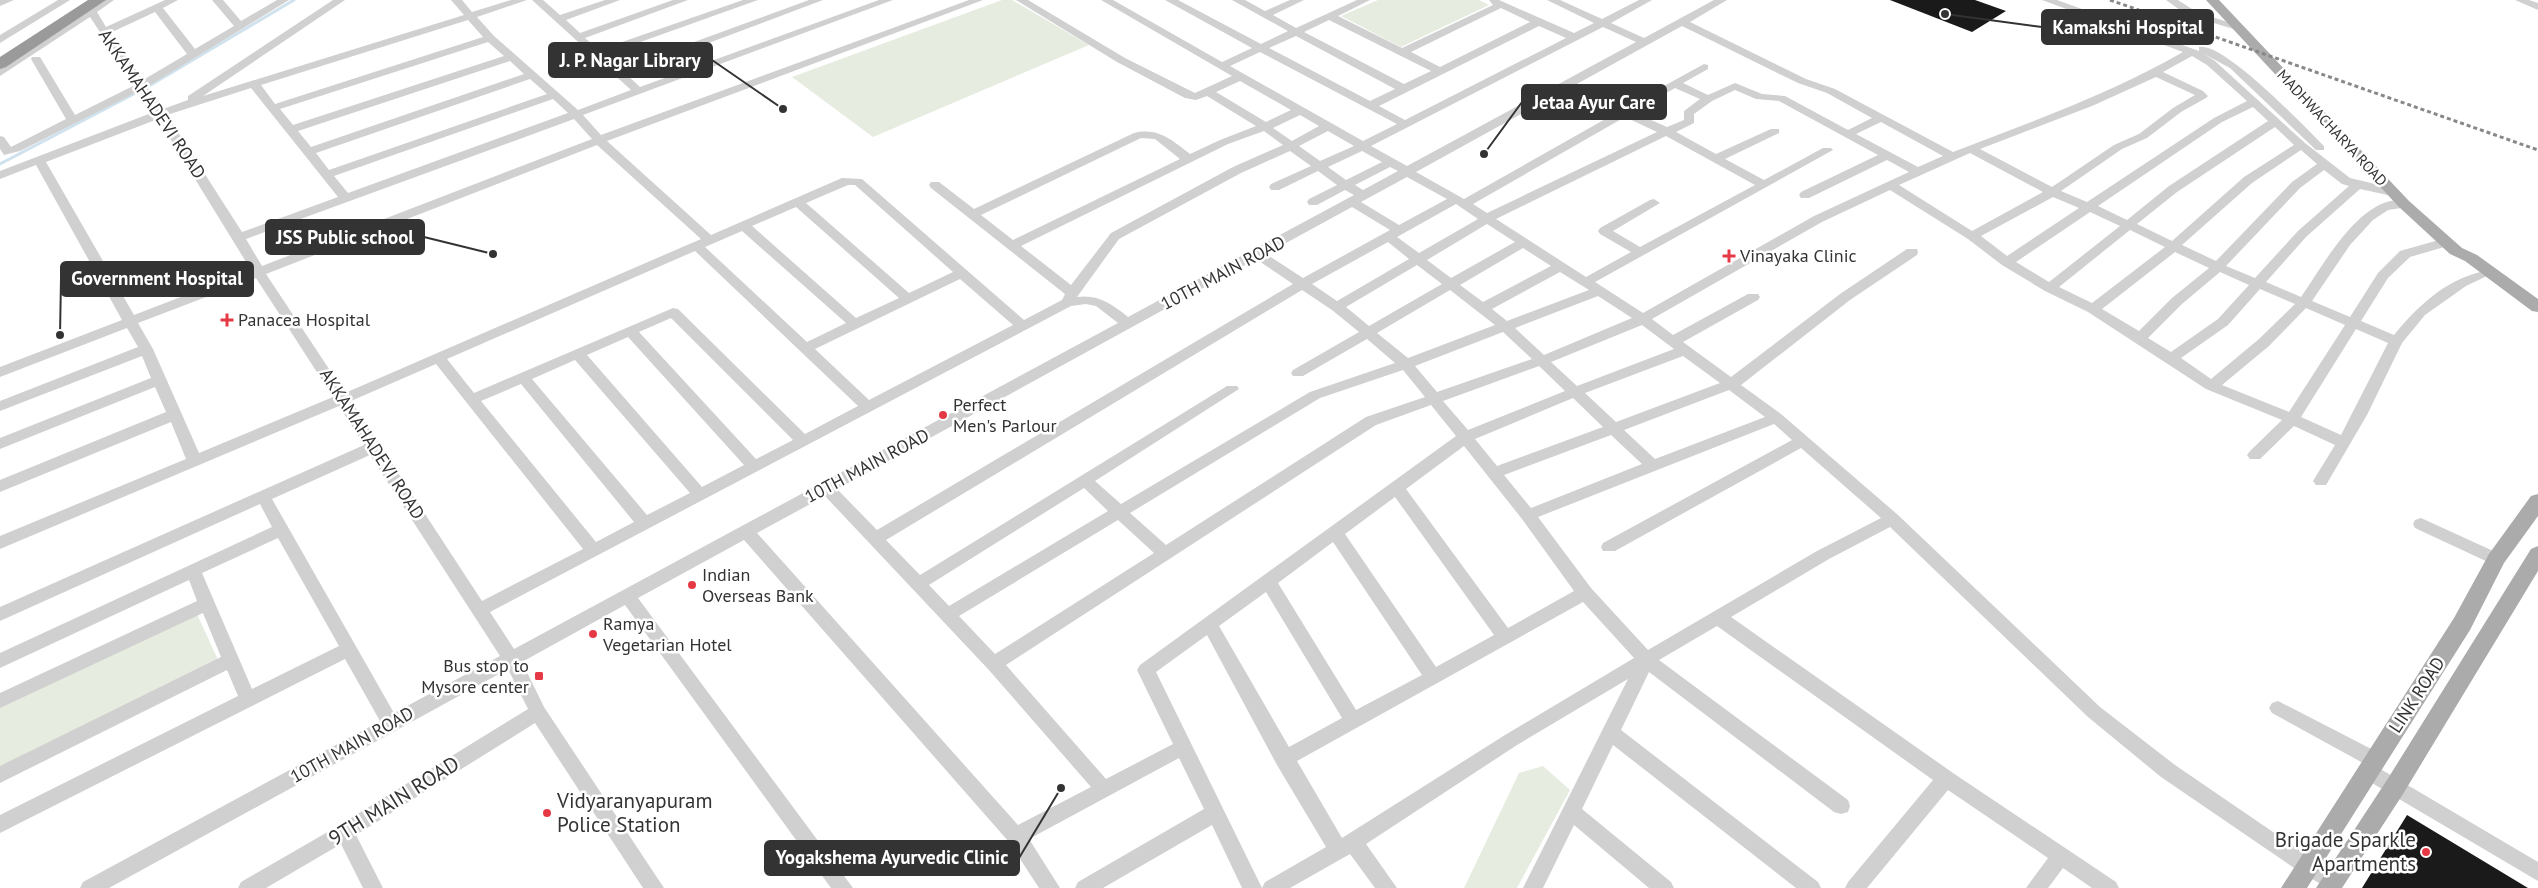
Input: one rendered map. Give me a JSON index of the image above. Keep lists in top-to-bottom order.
{
  "streets": {
    "main road": ["MADHWACHARYA ROAD", "LINK ROAD"],
    "street": ["AKKAMAHADEVI ROAD", "10TH MAIN ROAD", "9TH MAIN ROAD"]
  },
  "crossings": [
    ["AKKAMAHADEVI ROAD", "10TH MAIN ROAD"],
    ["AKKAMAHADEVI ROAD", "9TH MAIN ROAD"]
  ],
  "places": {
    "other": [
      "Kamakshi Hospital",
      "J. P. Nagar Library",
      "Jetaa Ayur Care",
      "JSS Public school",
      "Government Hospital",
      "Perfect Men's Parlour",
      "Indian Overseas Bank",
      "Ramya Vegetarian Hotel",
      "Yogakshema Ayurvedic Clinic",
      "Vidyaranyapuram Police Station",
      "Brigade Sparkle Apartments"
    ],
    "health": ["Vinayaka Clinic", "Panacea Hospital"],
    "transit": ["Bus stop to Mysore center"]
  }
}
